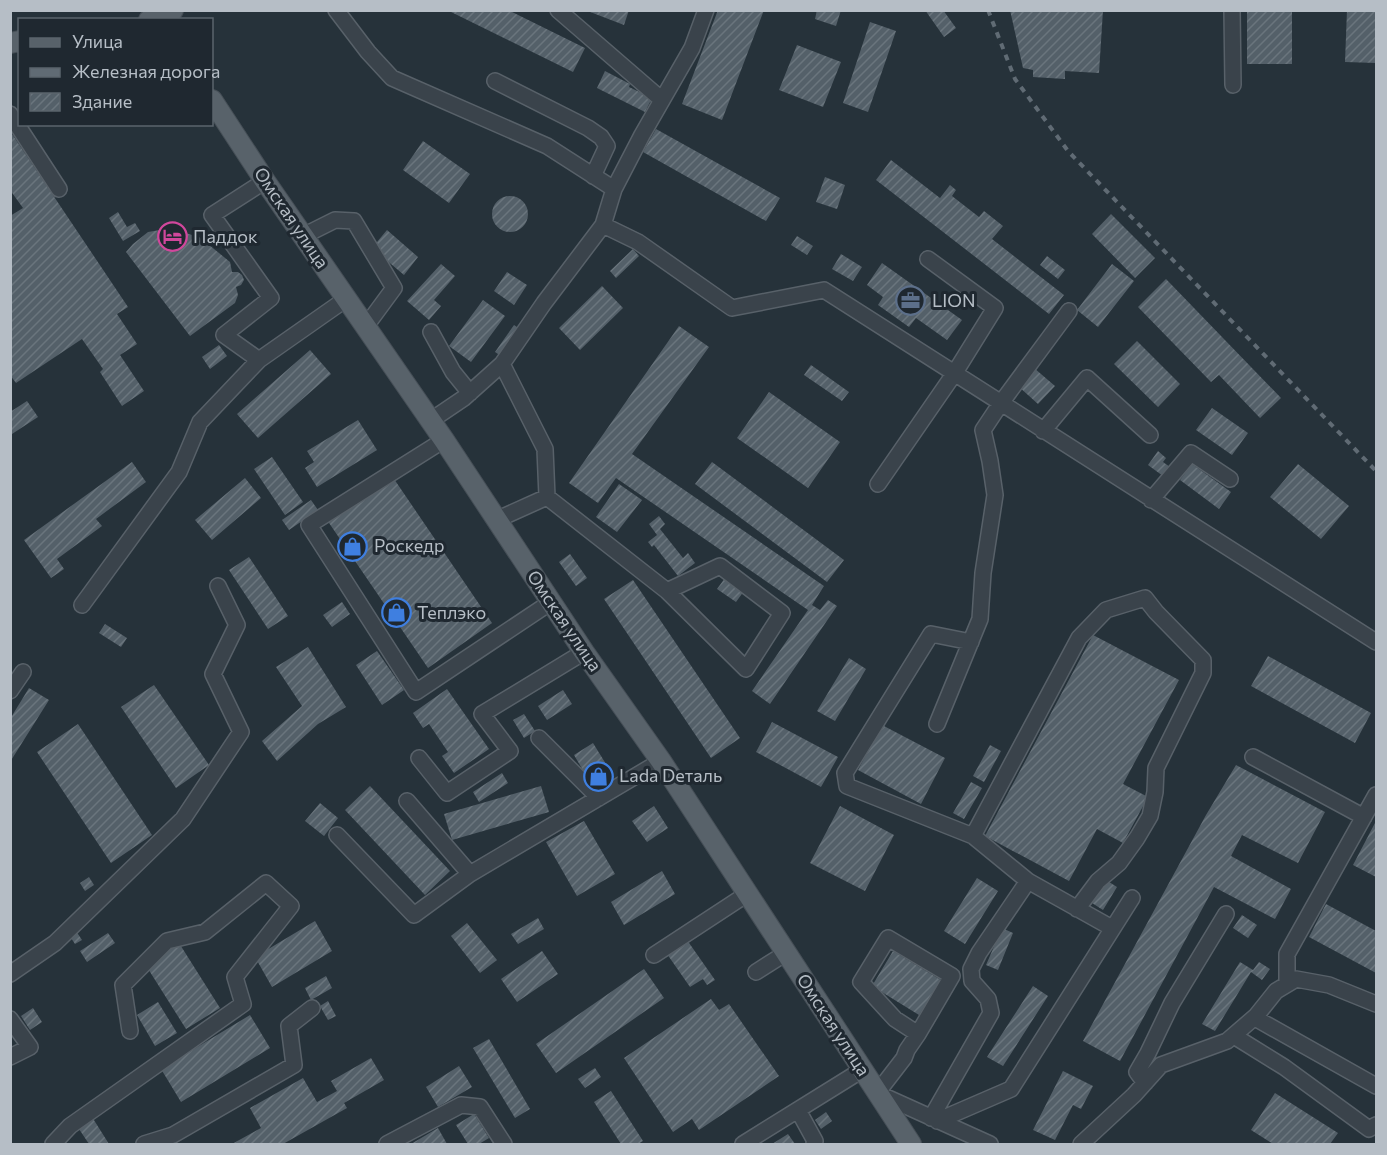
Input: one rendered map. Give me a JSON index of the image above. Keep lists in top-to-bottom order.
{
  "streets": {
    "main road": ["Омская улица"]
  },
  "places": {
    "hotel": ["Паддок"],
    "office": ["LION"],
    "shop": ["Роскедр", "Теплэко", "Lada Dеталь"]
  },
  "legend": ["Улица", "Железная дорога", "Здание"]
}
